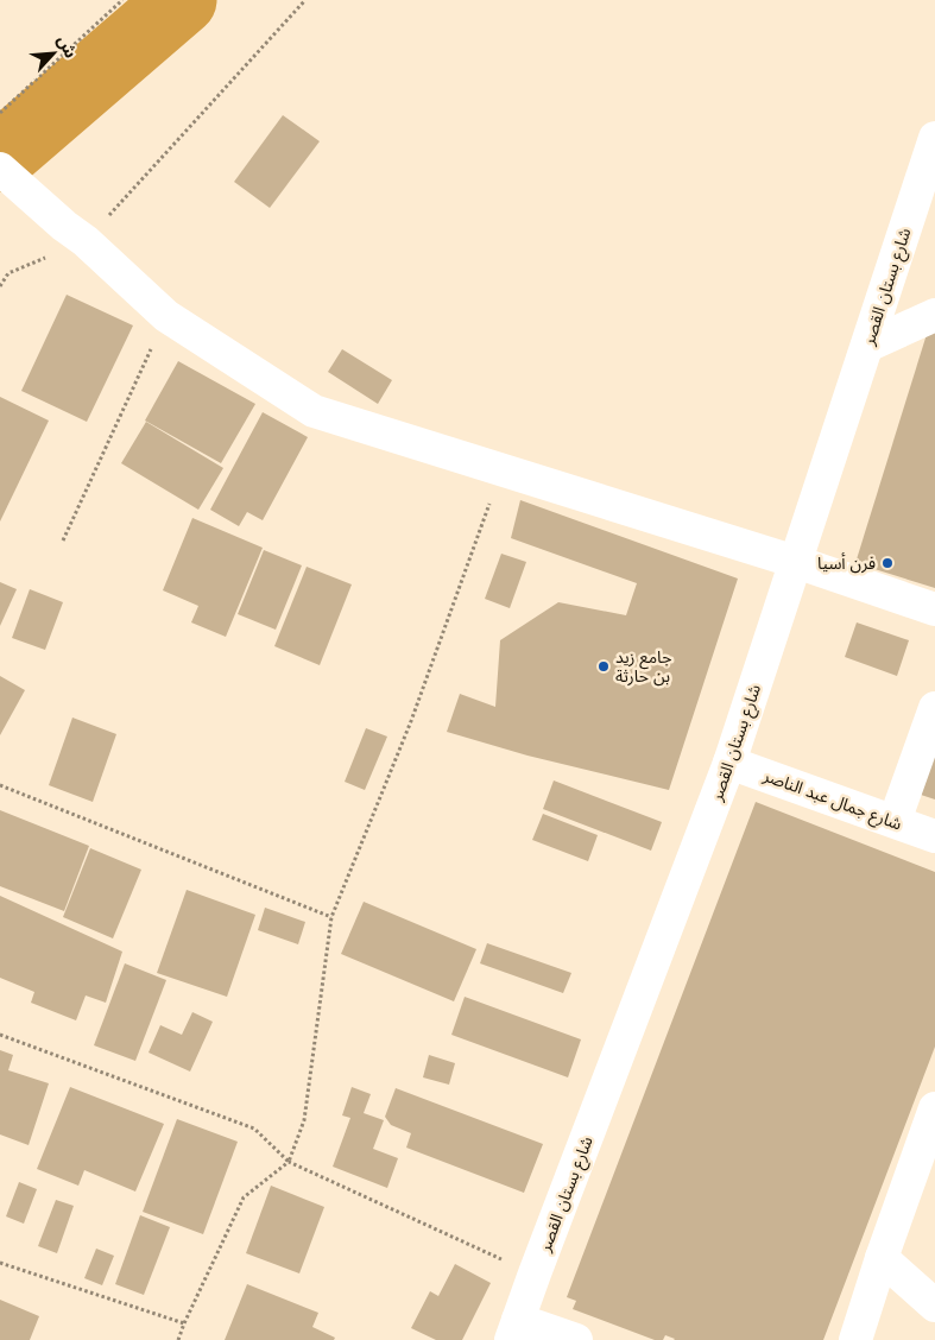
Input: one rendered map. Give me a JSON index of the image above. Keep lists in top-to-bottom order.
{
  "streets": {
    "street": ["شارع بستان القصر", "شارع جمال عبد الناصر"]
  },
  "crossings": [
    ["شارع بستان القصر", "شارع جمال عبد الناصر"]
  ],
  "places": ["فرن أسيا", "جامع زيد بن حارثة"],
  "north": "top right"
}
